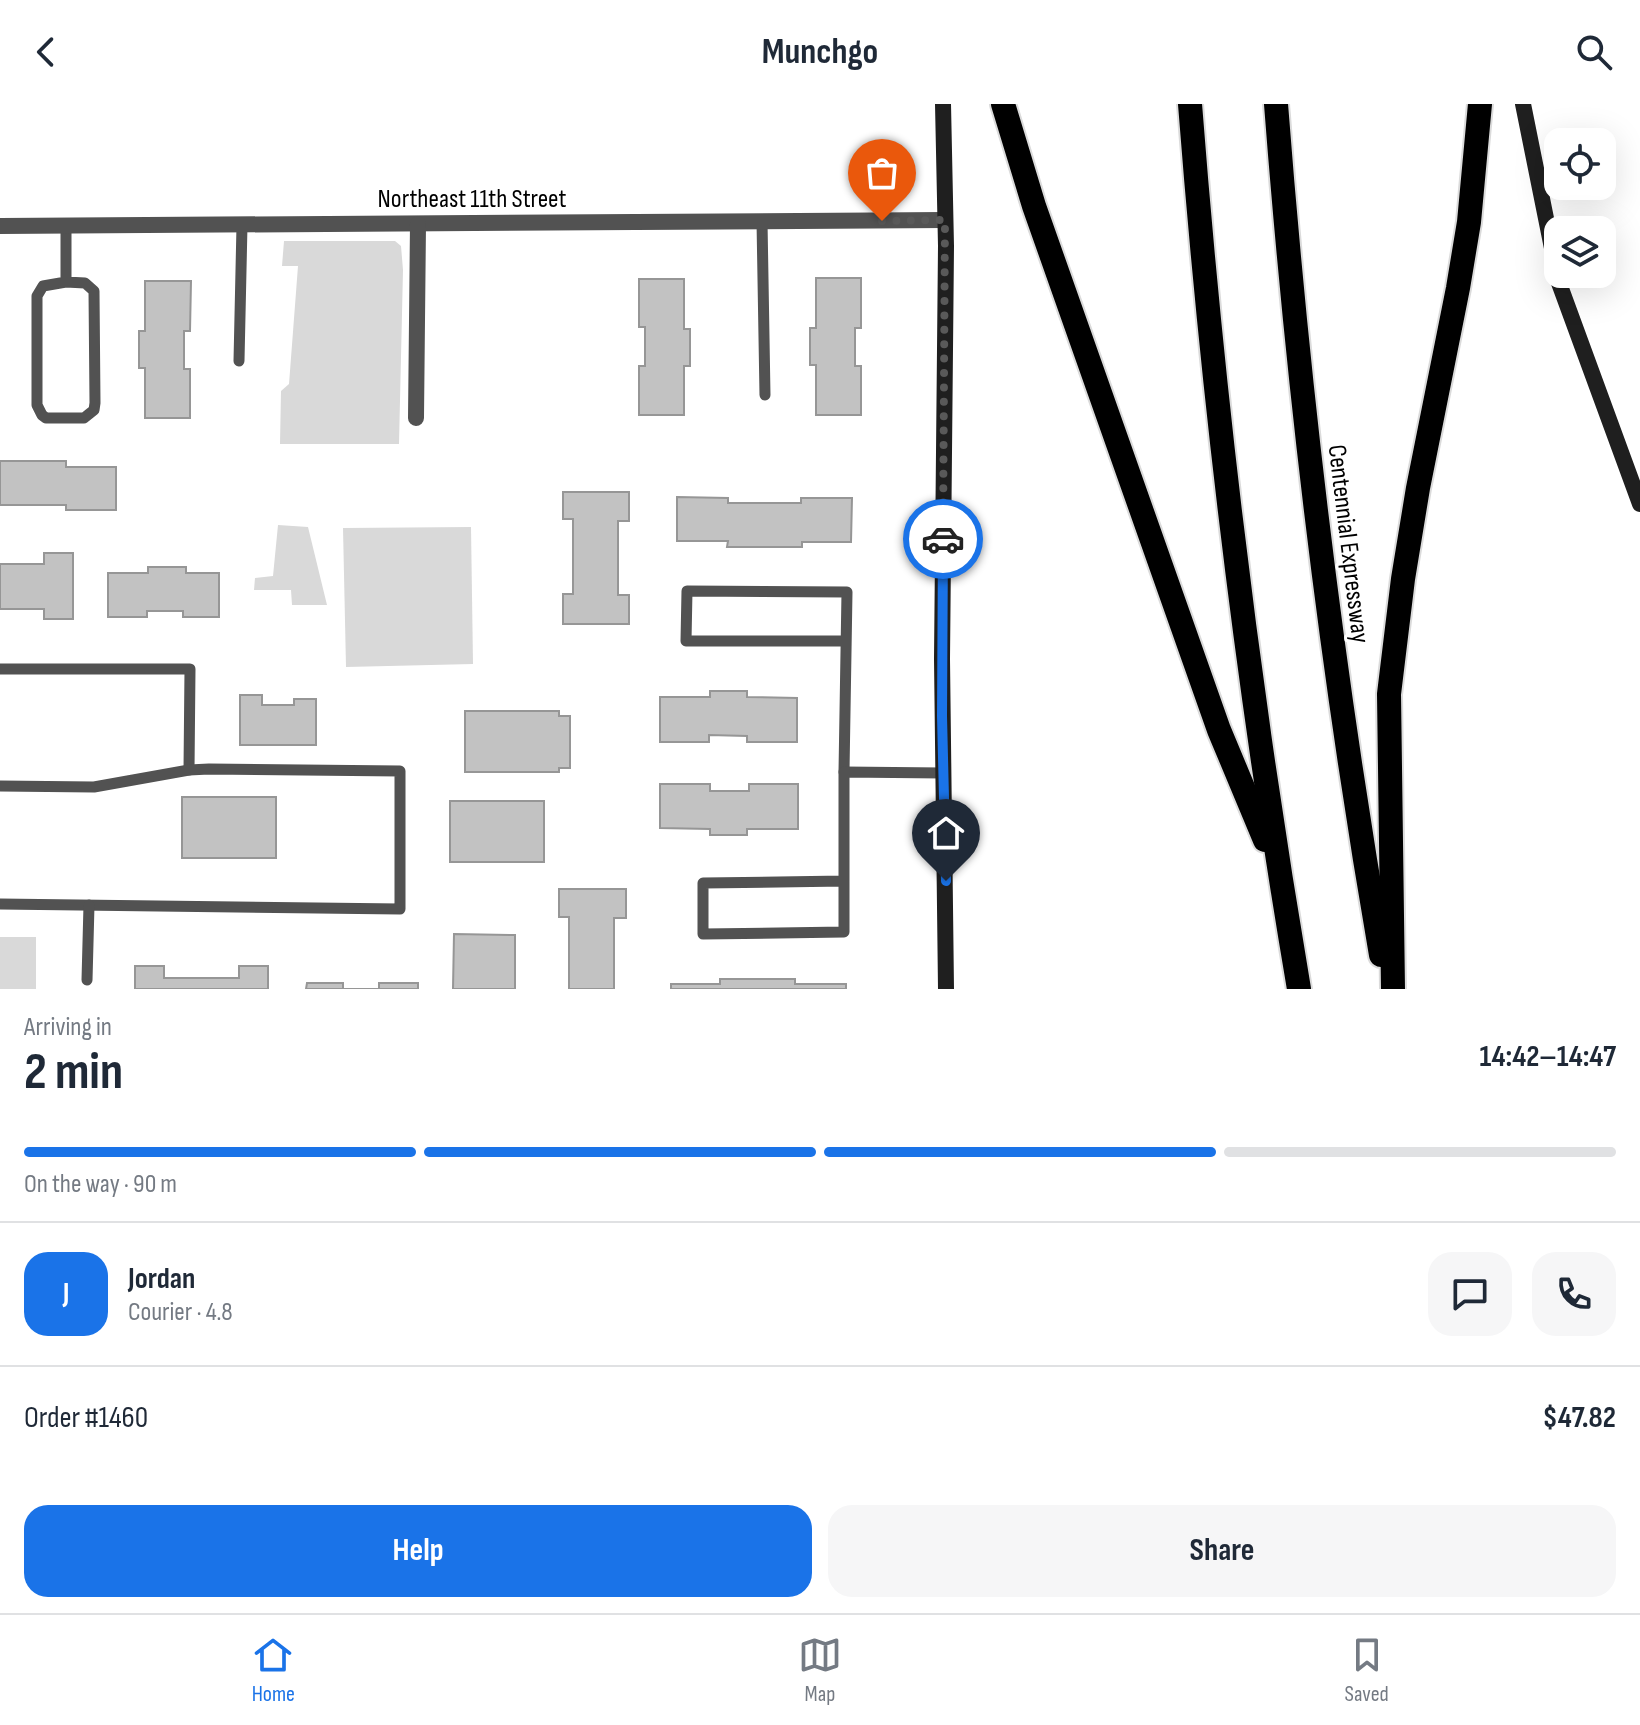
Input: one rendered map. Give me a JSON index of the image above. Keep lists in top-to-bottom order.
{
  "streets": {
    "highway": ["Centennial Expressway"],
    "street": ["Northeast 11th Street"]
  },
  "page": {
    "header": "Munchgo",
    "heading": ["2 min", "Arriving in", "14:42–14:47"],
    "panel": [
      "Jordan",
      "Courier · 4.8",
      "Order #1460",
      "$47.82"
    ],
    "bar": "On the way · 90 m",
    "round": "J",
    "buttons": ["Help", "Share"],
    "tabs": ["Home", "Map", "Saved"]
  }
}
